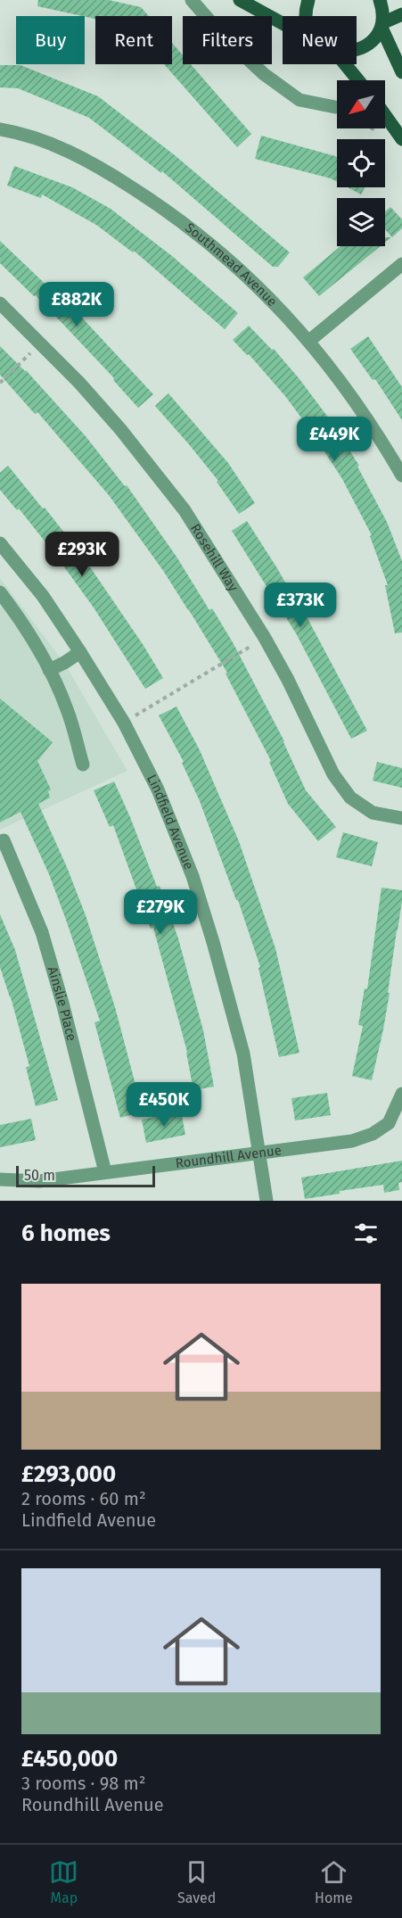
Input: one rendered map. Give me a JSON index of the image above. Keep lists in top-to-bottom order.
{
  "streets": {
    "street": [
      "Southmead Avenue",
      "Rosehill Way",
      "Lindfield Avenue",
      "Ainslie Place",
      "Roundhill Avenue"
    ]
  },
  "crossings": [
    ["Lindfield Avenue", "Roundhill Avenue"],
    ["Ainslie Place", "Roundhill Avenue"]
  ],
  "scale_bar": "50 m",
  "north": "bottom left",
  "page": {
    "chip": [
      "Buy",
      "Rent",
      "Filters",
      "New"
    ],
    "price": [
      "£882K",
      "£449K",
      "£293K",
      "£373K",
      "£279K",
      "£450K"
    ],
    "scale": "50 m",
    "heading": "6 homes",
    "list": [
      {
        "name": "£293,000",
        "note": "2 rooms · 60 m² · Lindfield Avenue"
      },
      {
        "name": "£450,000",
        "note": "3 rooms · 98 m² · Roundhill Avenue"
      }
    ],
    "tabs": ["Map", "Saved", "Home"]
  }
}
